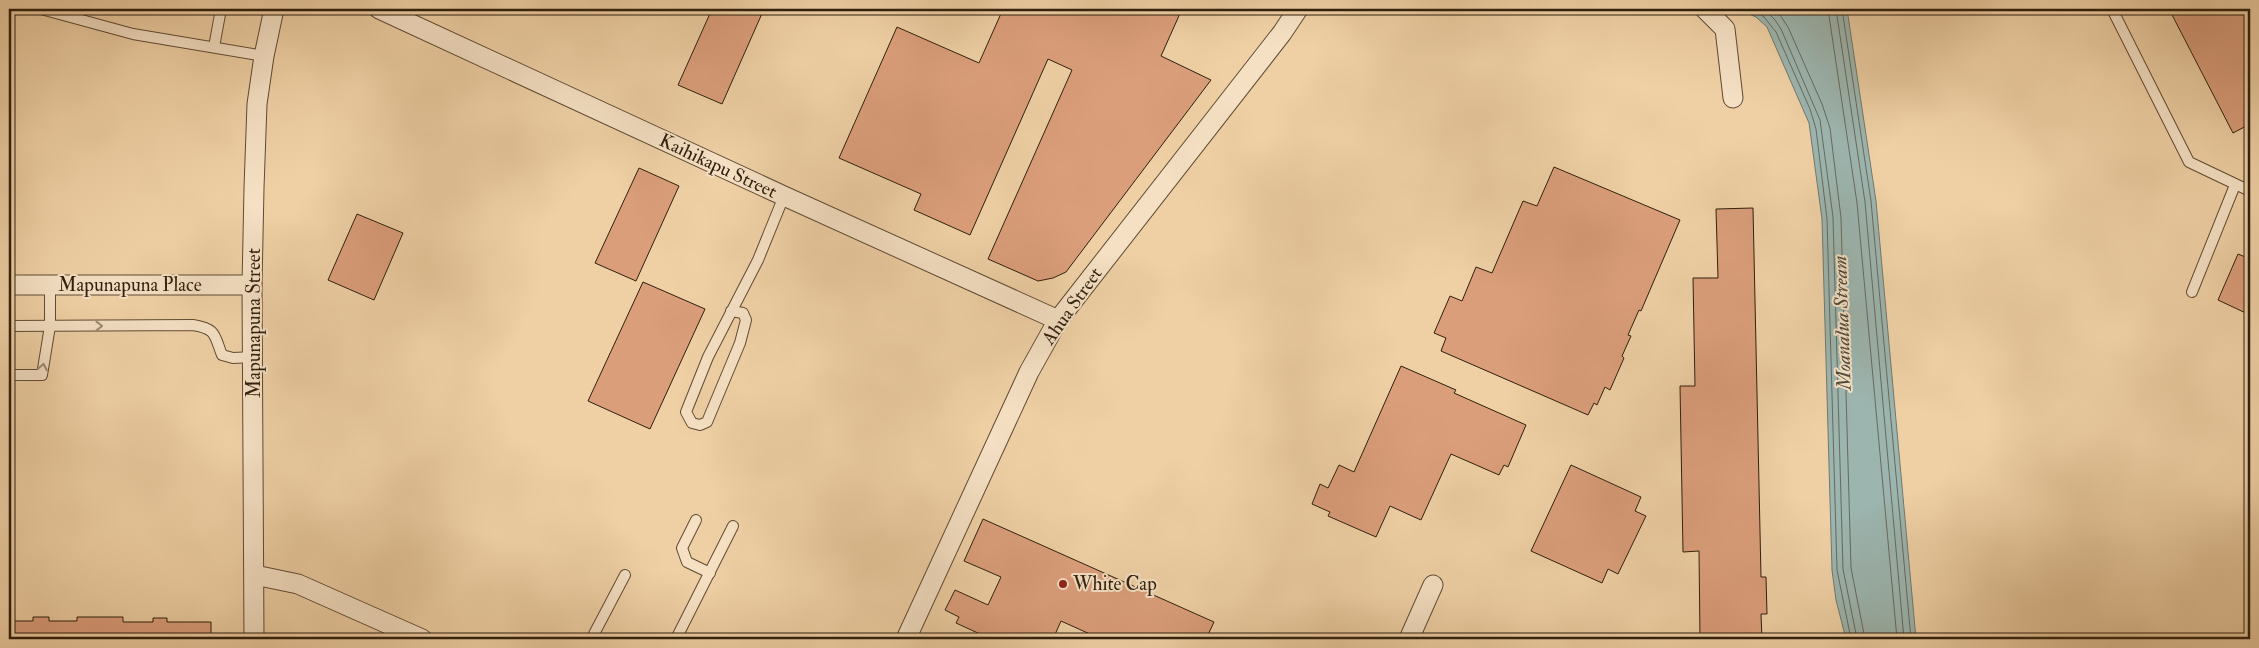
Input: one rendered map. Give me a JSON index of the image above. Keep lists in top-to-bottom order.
{
  "streets": {
    "street": [
      "Kaihikapu Street",
      "Mapunapuna Place",
      "Ahua Street",
      "Mapunapuna Street"
    ]
  },
  "crossings": [
    ["Kaihikapu Street", "Ahua Street"],
    ["Mapunapuna Place", "Mapunapuna Street"]
  ],
  "water": ["Moanalua Stream"],
  "places": ["White Cap"]
}
